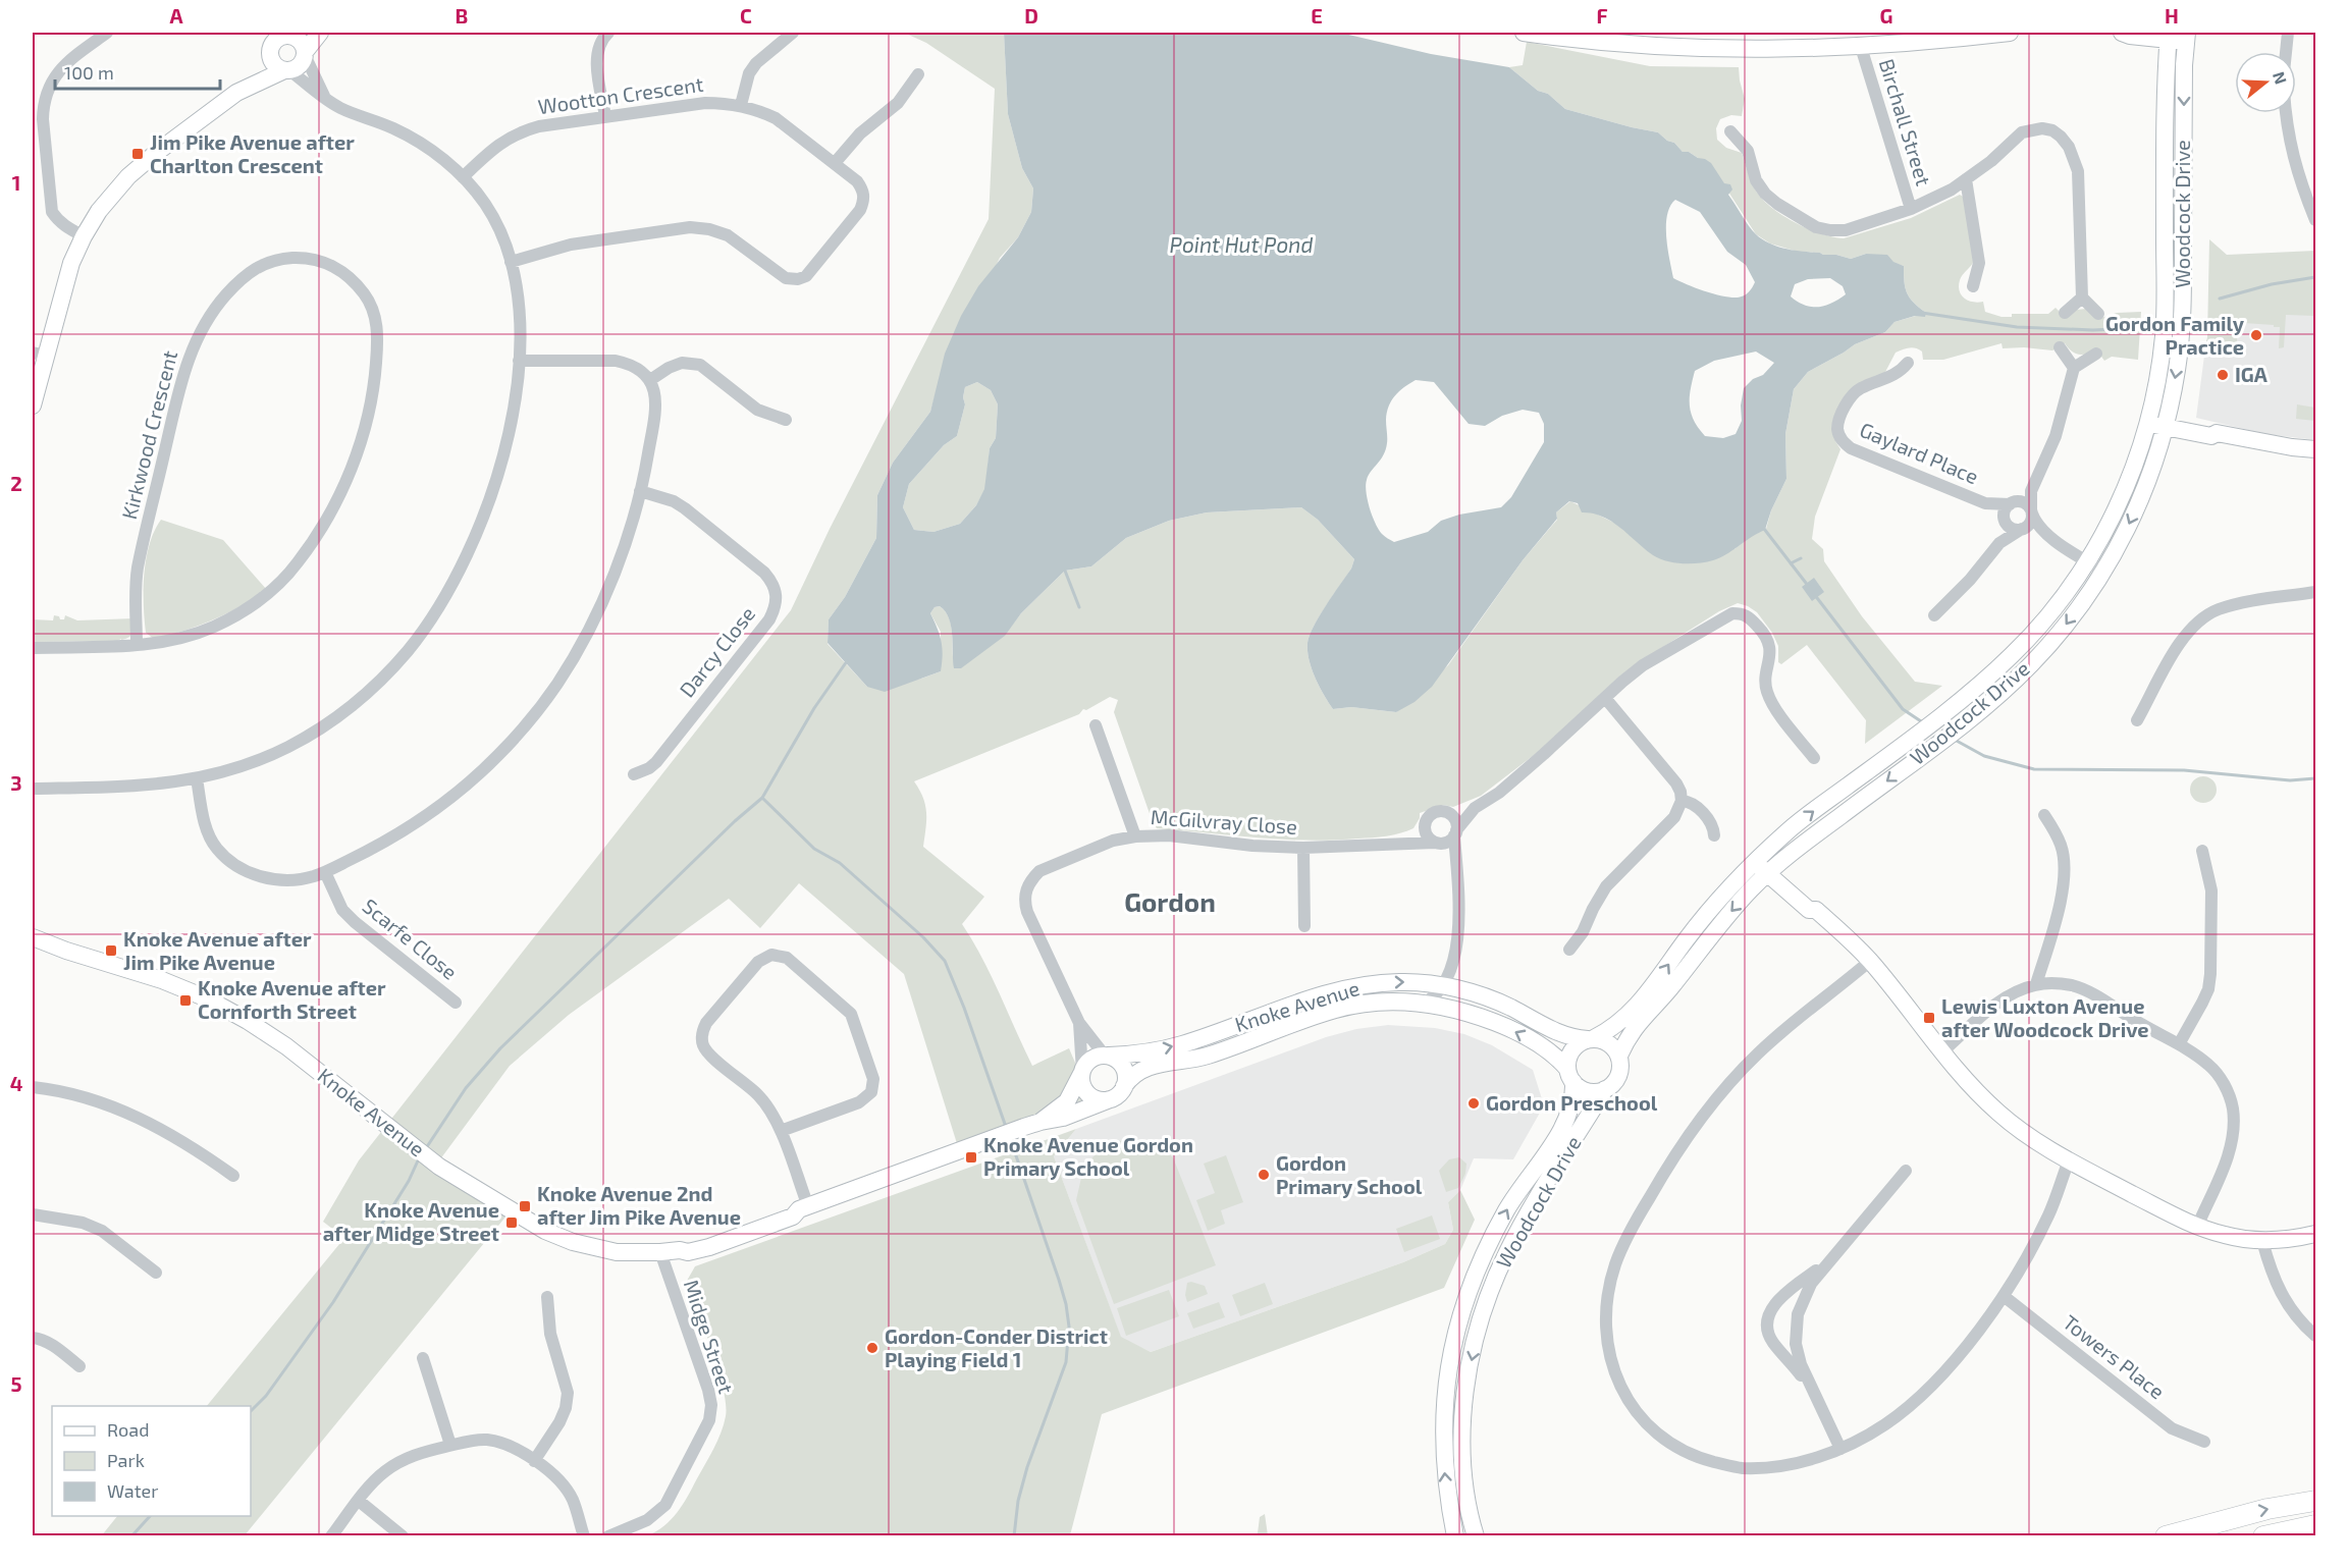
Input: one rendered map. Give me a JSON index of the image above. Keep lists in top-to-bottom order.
{
  "streets": {
    "street": [
      "Wootton Crescent",
      "Birchall Street",
      "Woodcock Drive",
      "Kirkwood Crescent",
      "Gaylard Place",
      "Darcy Close",
      "McGilvray Close",
      "Scarfe Close",
      "Knoke Avenue",
      "Midge Street",
      "Towers Place"
    ]
  },
  "crossings": [
    ["Woodcock Drive", "Knoke Avenue"],
    ["McGilvray Close", "Knoke Avenue"],
    ["Knoke Avenue", "Midge Street"]
  ],
  "districts": ["Gordon"],
  "water": ["Point Hut Pond"],
  "places": {
    "transit": [
      "Jim Pike Avenue after Charlton Crescent",
      "Knoke Avenue after Jim Pike Avenue",
      "Knoke Avenue after Cornforth Street",
      "Lewis Luxton Avenue after Woodcock Drive",
      "Knoke Avenue Gordon Primary School",
      "Knoke Avenue 2nd after Jim Pike Avenue",
      "Knoke Avenue after Midge Street"
    ],
    "other": [
      "Gordon Family Practice",
      "IGA",
      "Gordon Preschool",
      "Gordon Primary School",
      "Gordon-Conder District Playing Field 1"
    ]
  },
  "legend": ["Road", "Park", "Water"],
  "scale_bar": "100 m",
  "north": "right",
  "grid": {
    "columns": [
      "A",
      "B",
      "C",
      "D",
      "E",
      "F",
      "G",
      "H"
    ],
    "rows": [
      "1",
      "2",
      "3",
      "4",
      "5"
    ]
  }
}
